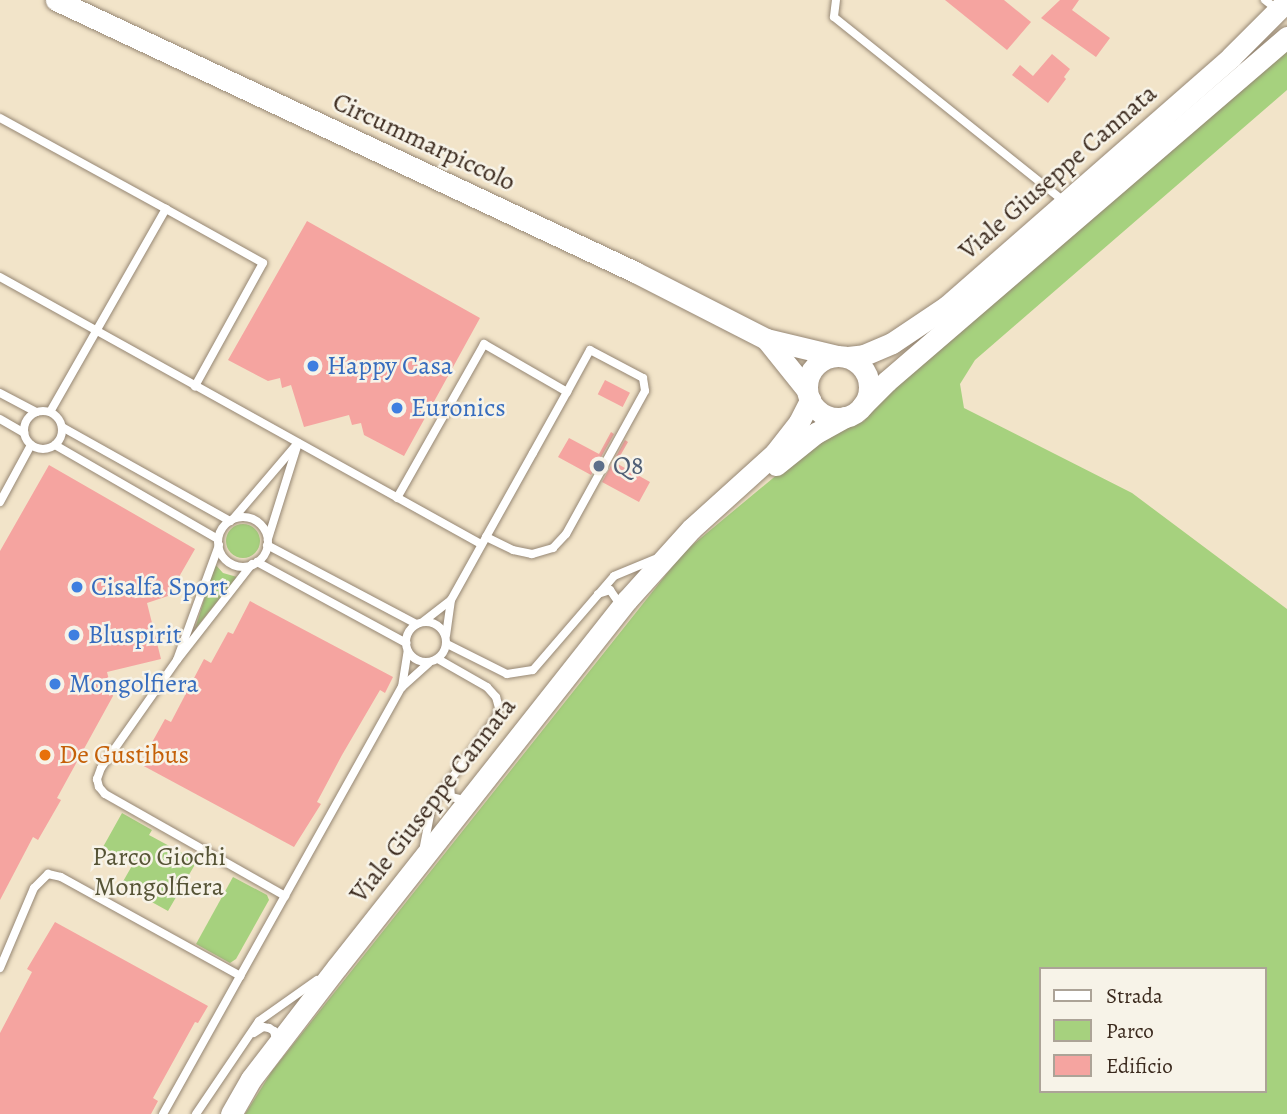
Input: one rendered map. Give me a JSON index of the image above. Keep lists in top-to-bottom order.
{
  "streets": {
    "street": ["Circummarpiccolo", "Viale Giuseppe Cannata"]
  },
  "crossings": [
    ["Circummarpiccolo", "Viale Giuseppe Cannata"]
  ],
  "parks": ["Parco Giochi Mongolfiera"],
  "places": [
    "Happy Casa",
    "Euronics",
    "Q8",
    "Cisalfa Sport",
    "Bluspirit",
    "Mongolfiera",
    "De Gustibus"
  ],
  "legend": ["Strada", "Parco", "Edificio"]
}
